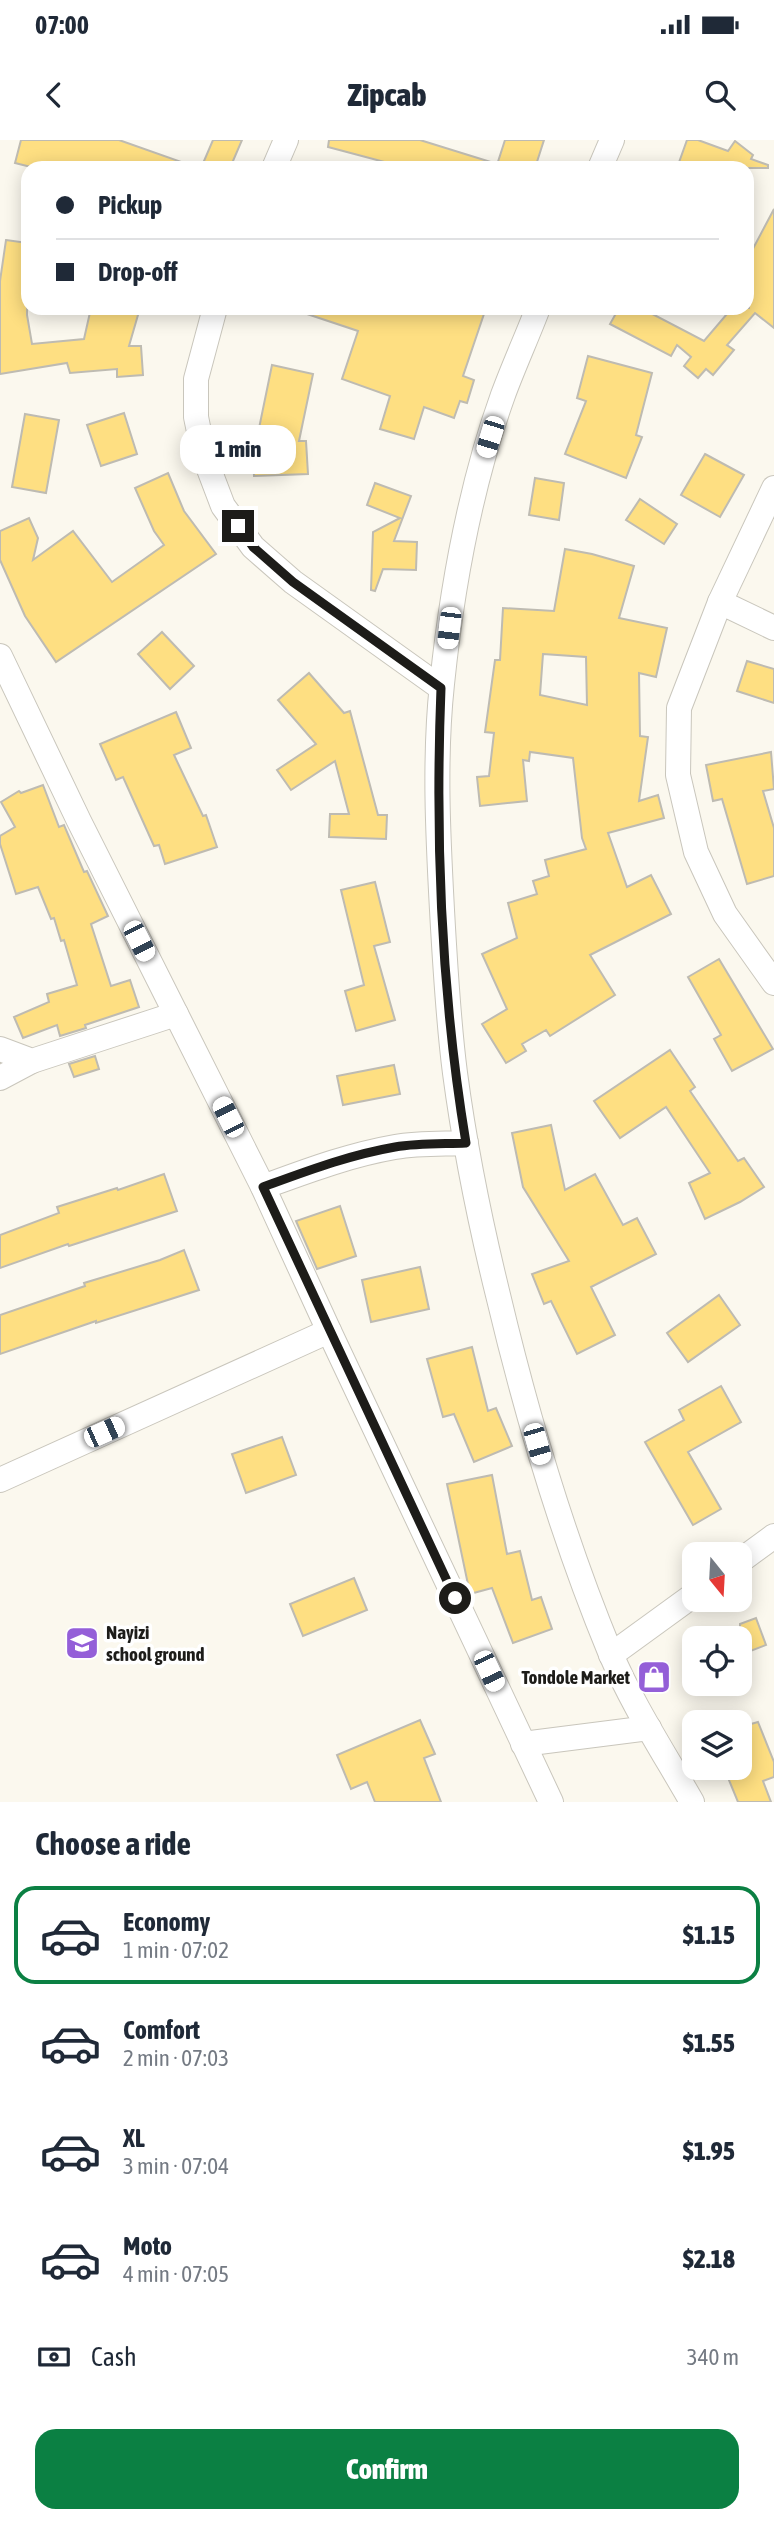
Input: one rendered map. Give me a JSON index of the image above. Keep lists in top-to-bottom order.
{
  "places": {
    "school or university": ["Nayizi school ground"],
    "shop": ["Tondole Market"]
  },
  "north": "bottom",
  "page": {
    "status": "07:00",
    "header": "Zipcab",
    "banner": ["Pickup", "Drop-off"],
    "bubble": "1 min",
    "heading": "Choose a ride",
    "list": [
      {
        "name": "Economy",
        "note": "1 min · 07:02",
        "value": "$1.15"
      },
      {
        "name": "Comfort",
        "note": "2 min · 07:03",
        "value": "$1.55"
      },
      {
        "name": "XL",
        "note": "3 min · 07:04",
        "value": "$1.95"
      },
      {
        "name": "Moto",
        "note": "4 min · 07:05",
        "value": "$2.18"
      }
    ],
    "pay": ["Cash", "340 m"],
    "buttons": "Confirm"
  }
}
